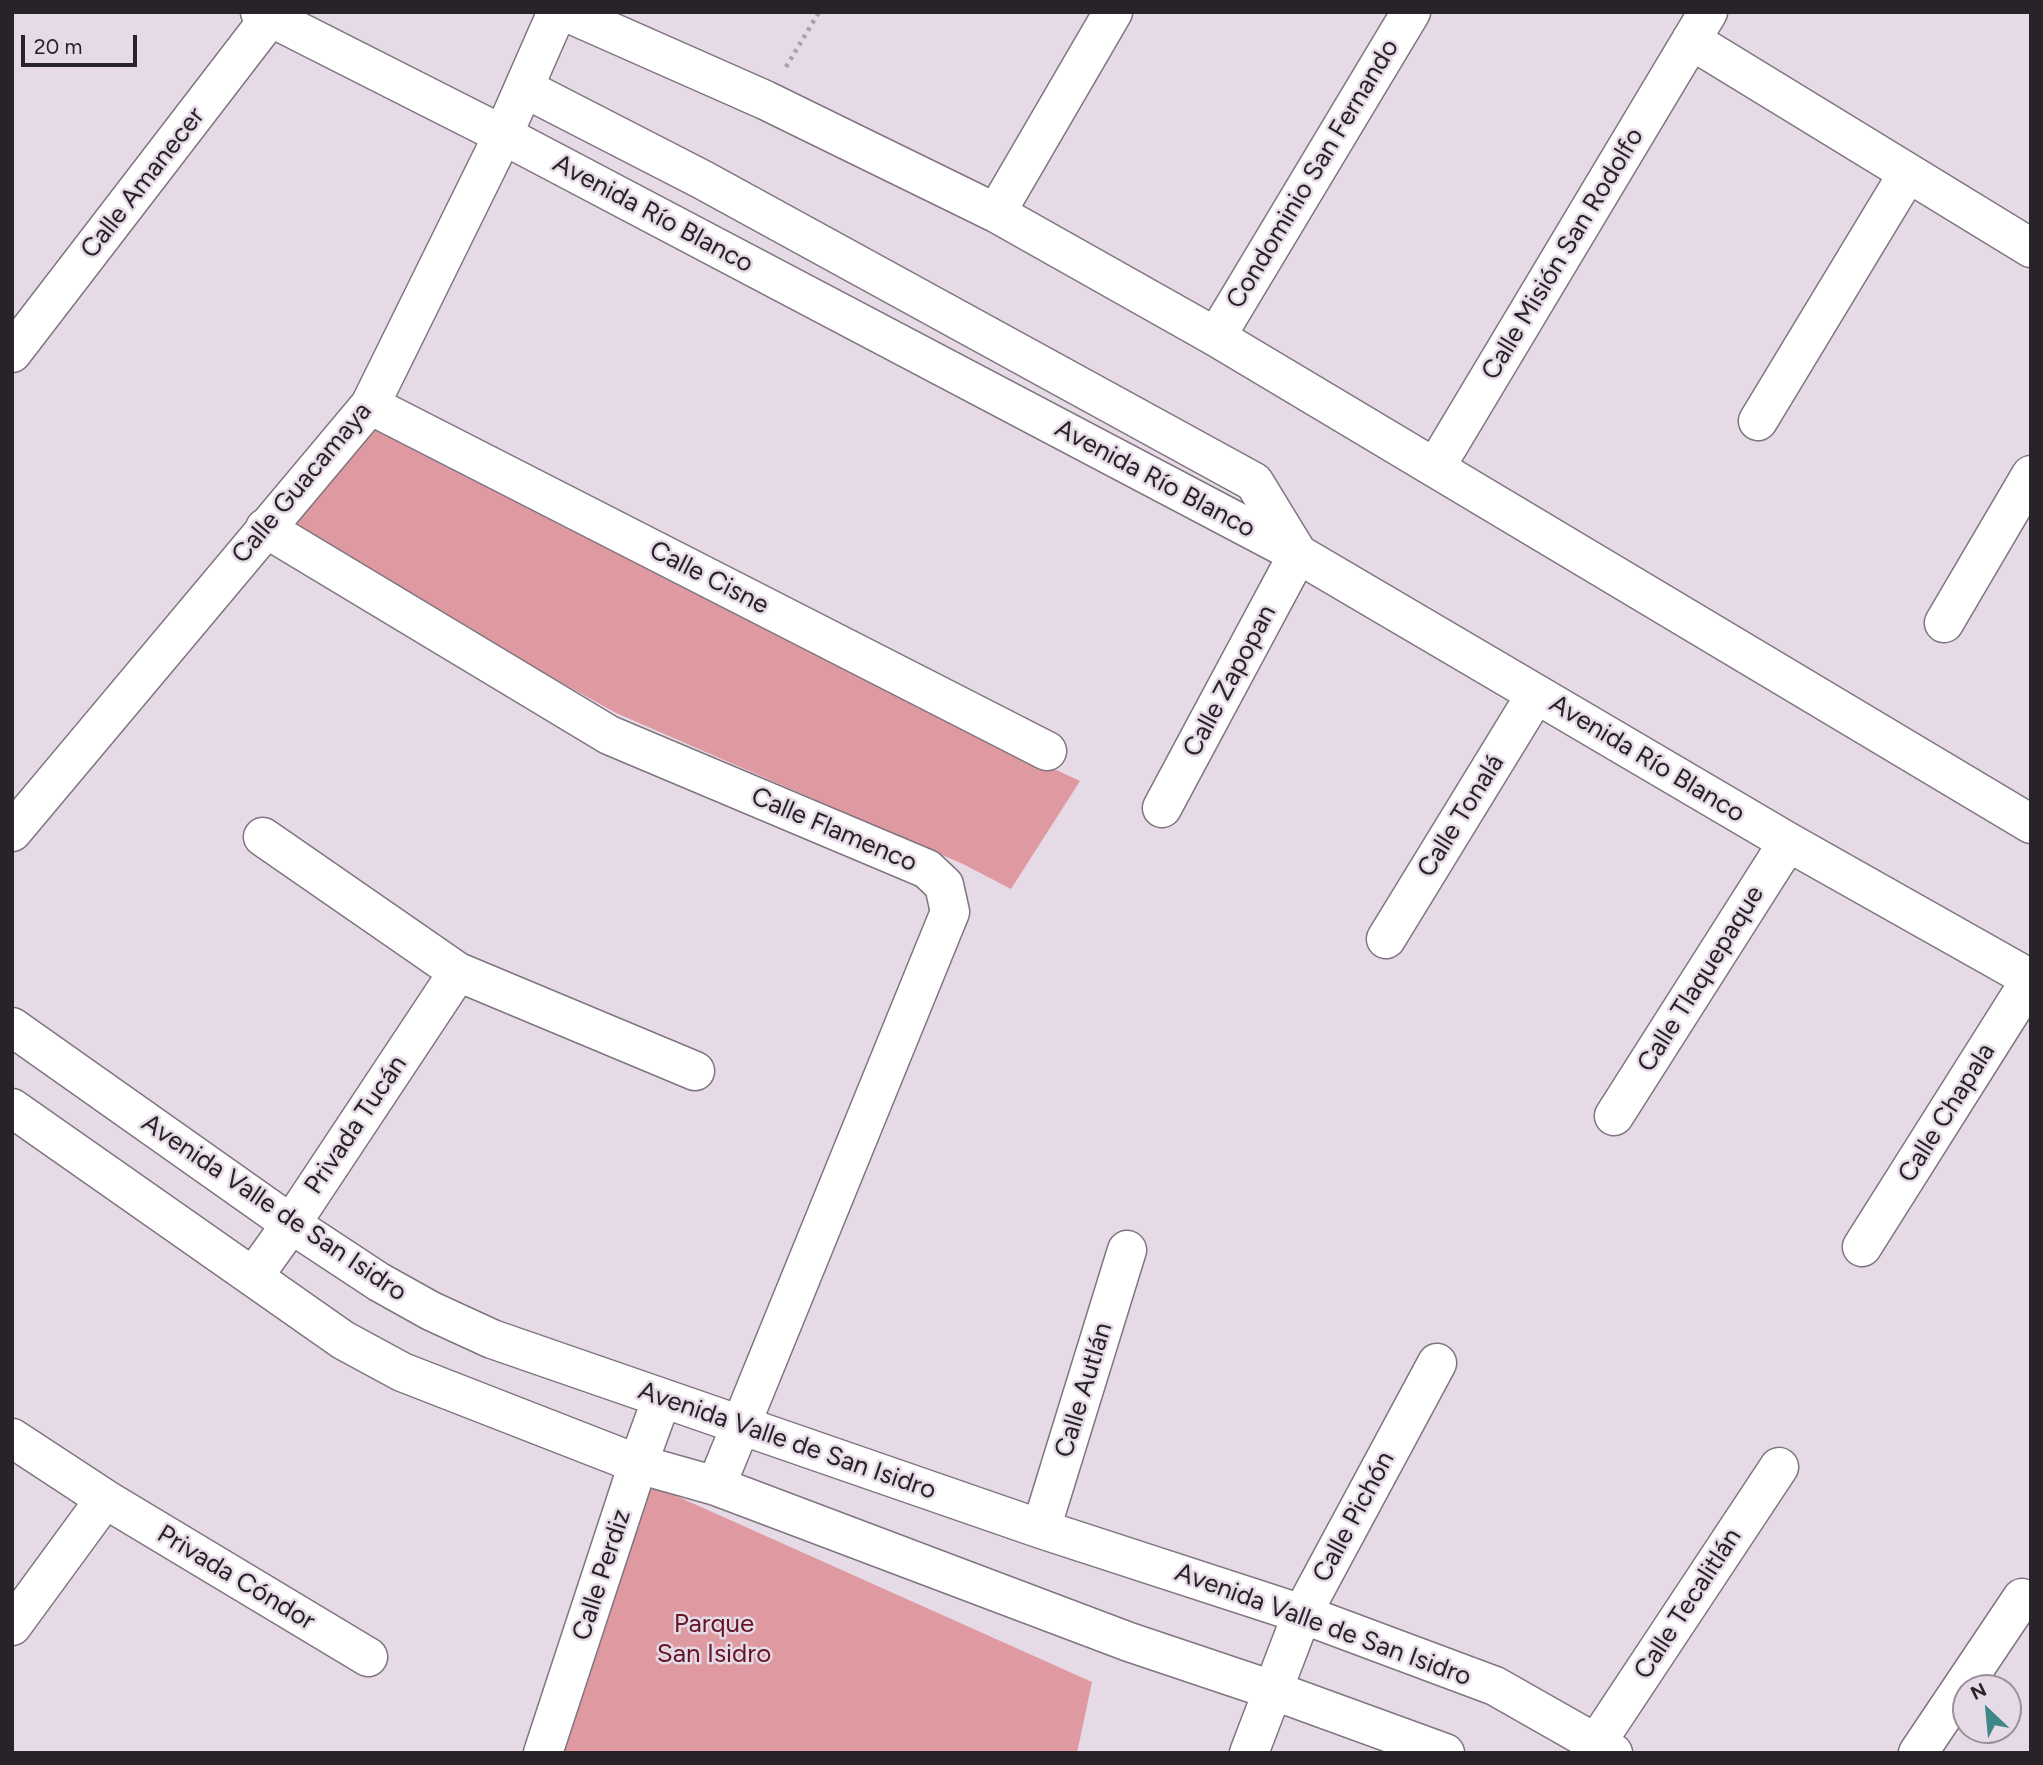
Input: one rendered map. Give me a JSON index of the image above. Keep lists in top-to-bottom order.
{
  "streets": {
    "street": [
      "Condominio San Fernando",
      "Calle Amanecer",
      "Avenida Río Blanco",
      "Calle Misión San Rodolfo",
      "Calle Guacamaya",
      "Calle Cisne",
      "Calle Zapopan",
      "Calle Tonalá",
      "Calle Flamenco",
      "Calle Tlaquepaque",
      "Calle Chapala",
      "Privada Tucán",
      "Avenida Valle de San Isidro",
      "Calle Autlán",
      "Calle Pichón",
      "Calle Perdiz",
      "Privada Cóndor",
      "Calle Tecalitlán"
    ]
  },
  "crossings": [
    ["Calle Amanecer", "Avenida Río Blanco"],
    ["Avenida Río Blanco", "Calle Guacamaya"],
    ["Avenida Río Blanco", "Calle Zapopan"],
    ["Avenida Río Blanco", "Calle Tonalá"],
    ["Avenida Río Blanco", "Calle Tlaquepaque"],
    ["Avenida Río Blanco", "Calle Chapala"],
    ["Calle Guacamaya", "Calle Cisne"],
    ["Calle Guacamaya", "Calle Flamenco"],
    ["Calle Flamenco", "Avenida Valle de San Isidro"],
    ["Privada Tucán", "Avenida Valle de San Isidro"],
    ["Avenida Valle de San Isidro", "Calle Autlán"],
    ["Avenida Valle de San Isidro", "Calle Pichón"],
    ["Avenida Valle de San Isidro", "Calle Perdiz"],
    ["Avenida Valle de San Isidro", "Calle Tecalitlán"]
  ],
  "parks": ["Parque San Isidro"],
  "scale_bar": "20 m",
  "north": "top left"
}
